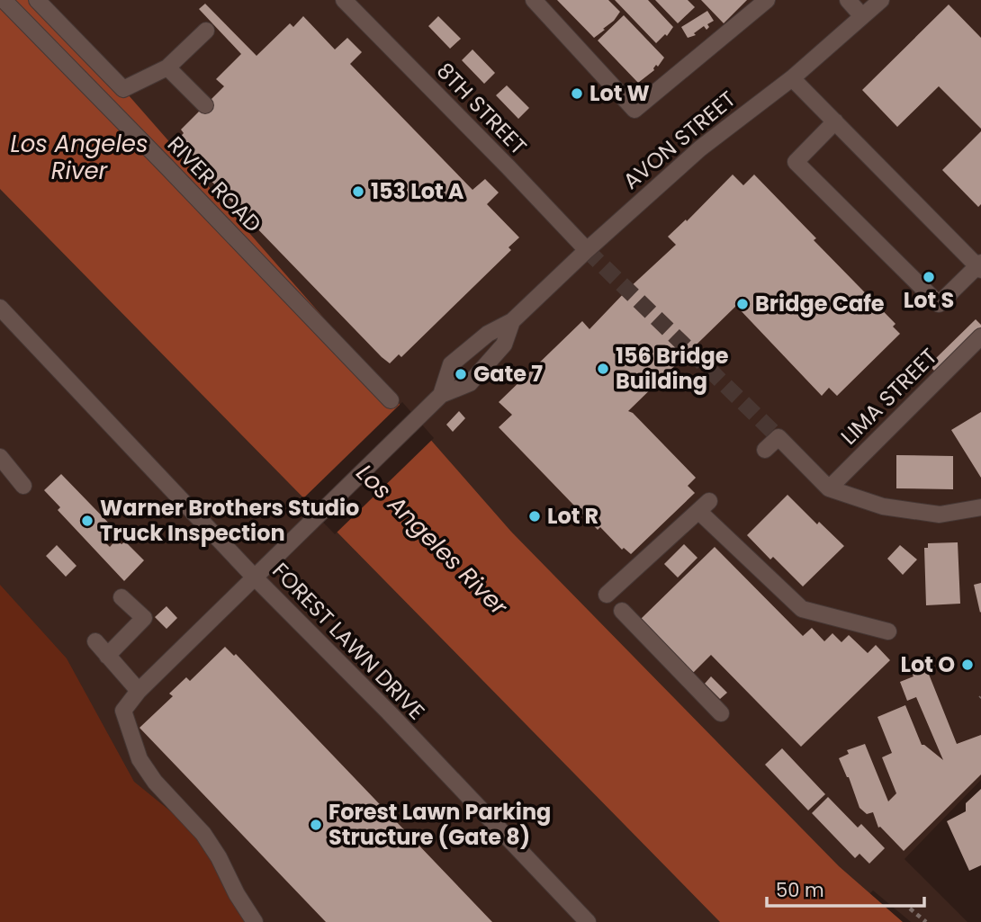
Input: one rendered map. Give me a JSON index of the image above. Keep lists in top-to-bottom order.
{
  "streets": {
    "street": [
      "8TH STREET",
      "AVON STREET",
      "RIVER ROAD",
      "LIMA STREET",
      "FOREST LAWN DRIVE"
    ]
  },
  "crossings": [
    ["8TH STREET", "AVON STREET"],
    ["AVON STREET", "FOREST LAWN DRIVE"]
  ],
  "water": ["Los Angeles River"],
  "places": [
    "Lot W",
    "153 Lot A",
    "Lot S",
    "Bridge Cafe",
    "156 Bridge Building",
    "Gate 7",
    "Lot R",
    "Warner Brothers Studio Truck Inspection",
    "Lot O",
    "Forest Lawn Parking Structure (Gate 8)"
  ],
  "scale_bar": "50 m"
}
